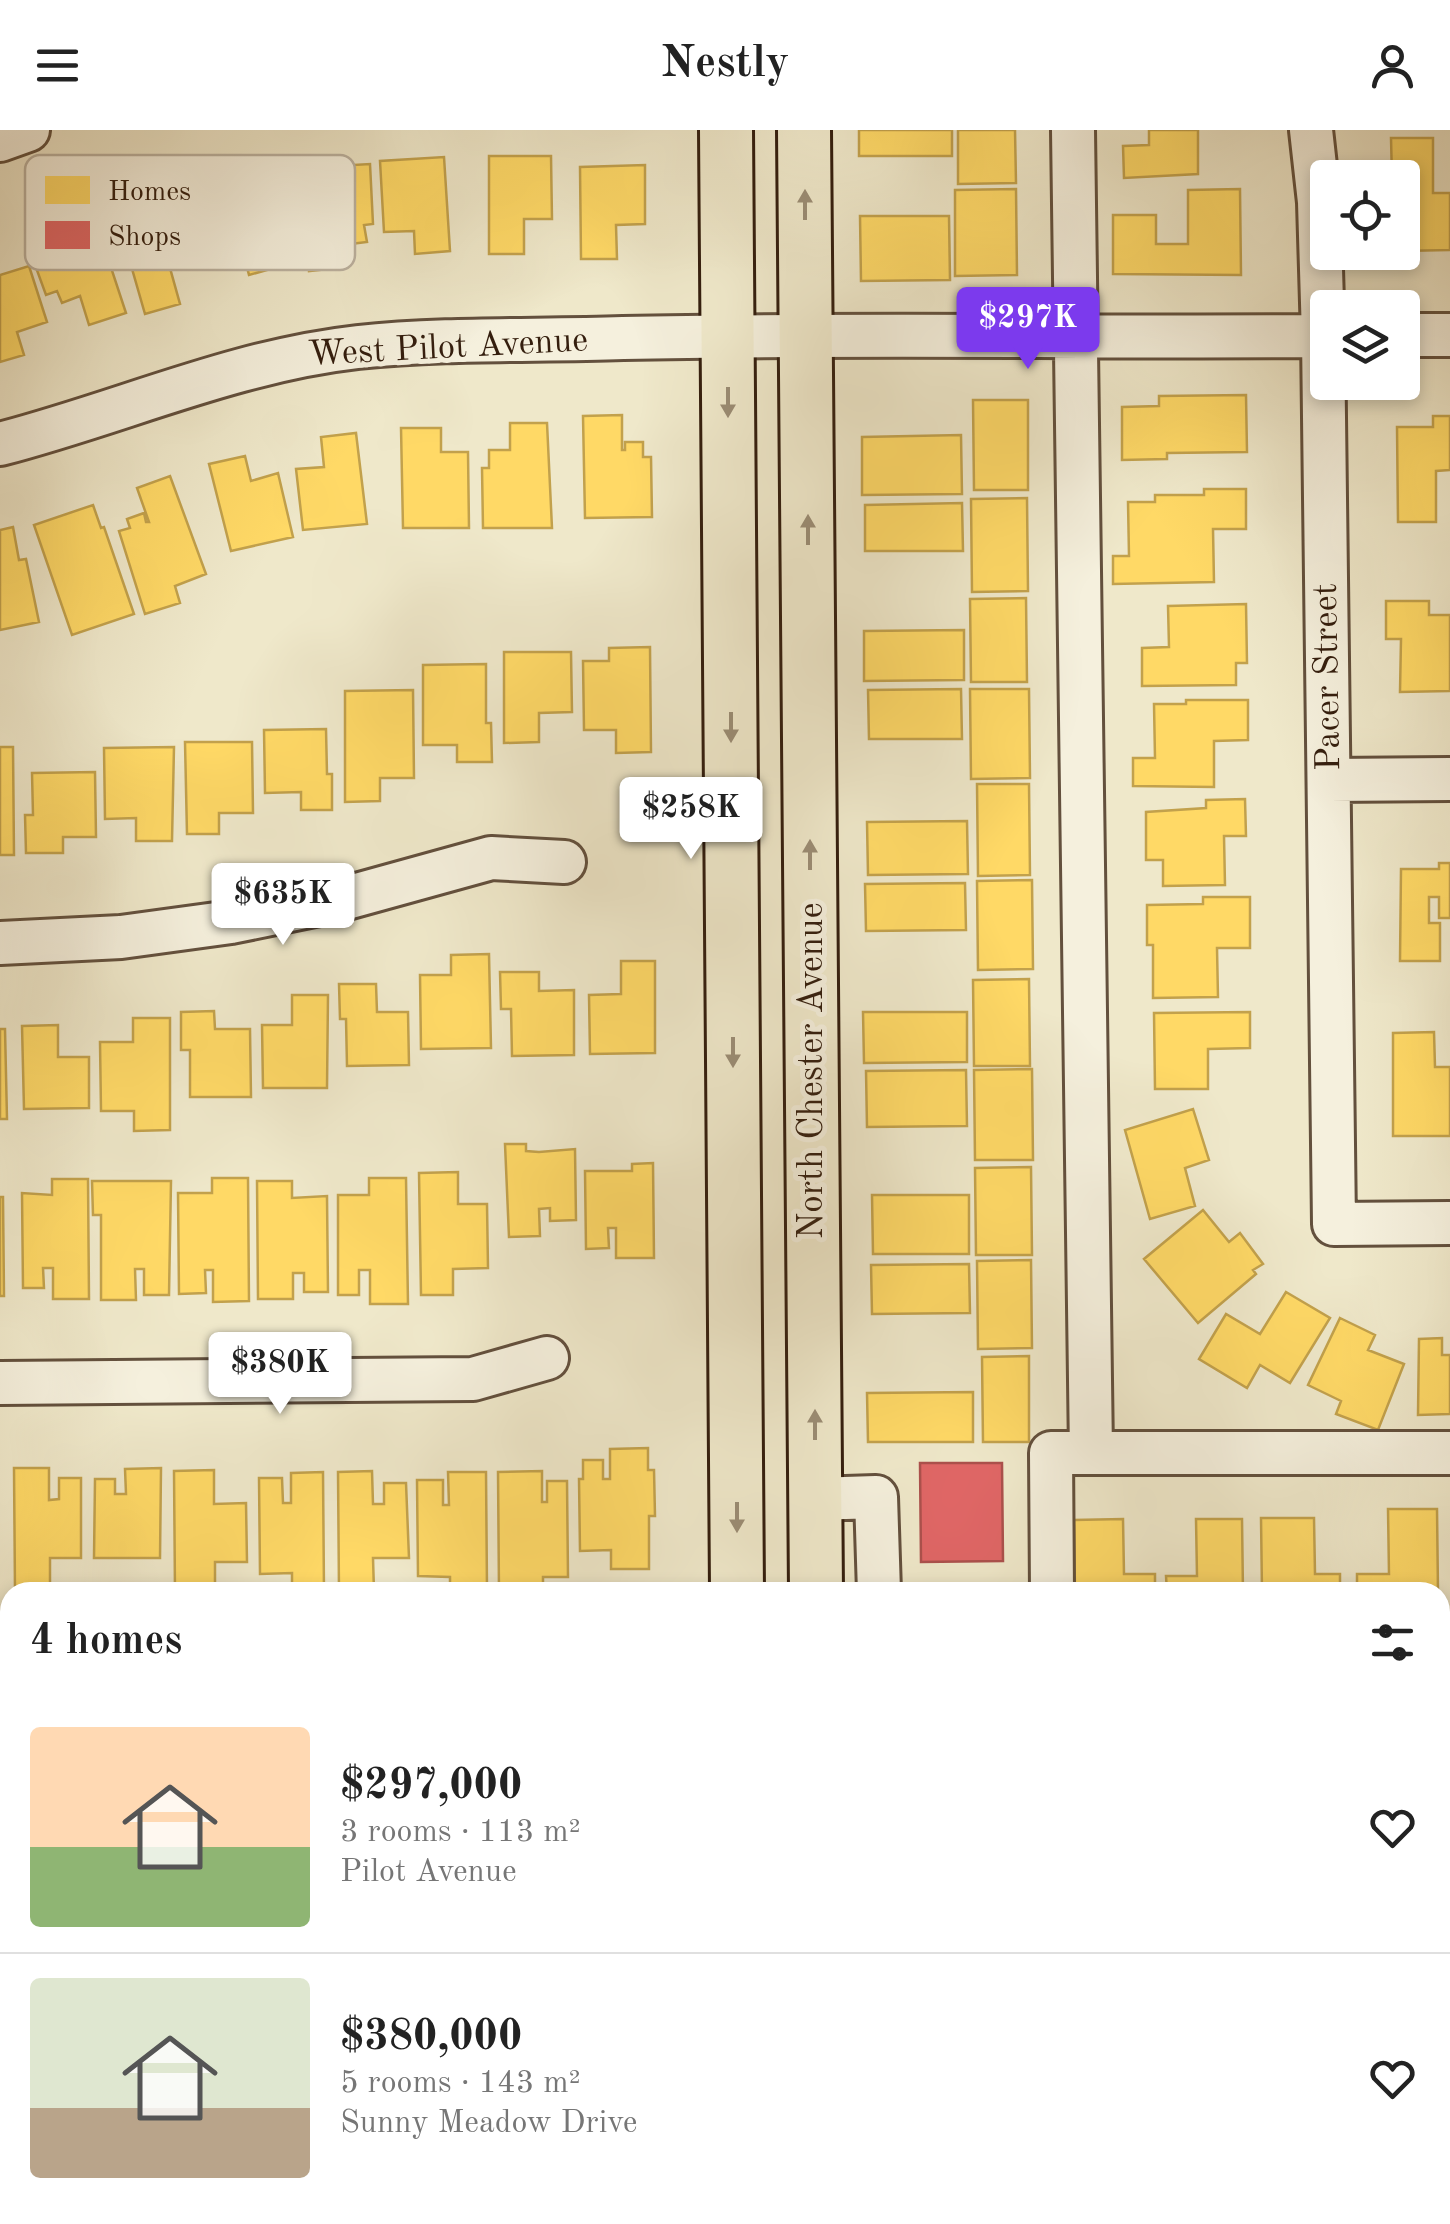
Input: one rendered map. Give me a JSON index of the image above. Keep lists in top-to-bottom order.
{
  "streets": {
    "main road": ["North Chester Avenue"],
    "street": ["West Pilot Avenue", "Pacer Street"]
  },
  "crossings": [
    ["West Pilot Avenue", "North Chester Avenue"]
  ],
  "legend": ["Homes", "Shops"],
  "page": {
    "header": "Nestly",
    "price": [
      "$297K",
      "$258K",
      "$635K",
      "$380K"
    ],
    "heading": "4 homes",
    "list": [
      {
        "name": "$297,000",
        "note": "3 rooms · 113 m² · Pilot Avenue"
      },
      {
        "name": "$380,000",
        "note": "5 rooms · 143 m² · Sunny Meadow Drive"
      }
    ]
  }
}
